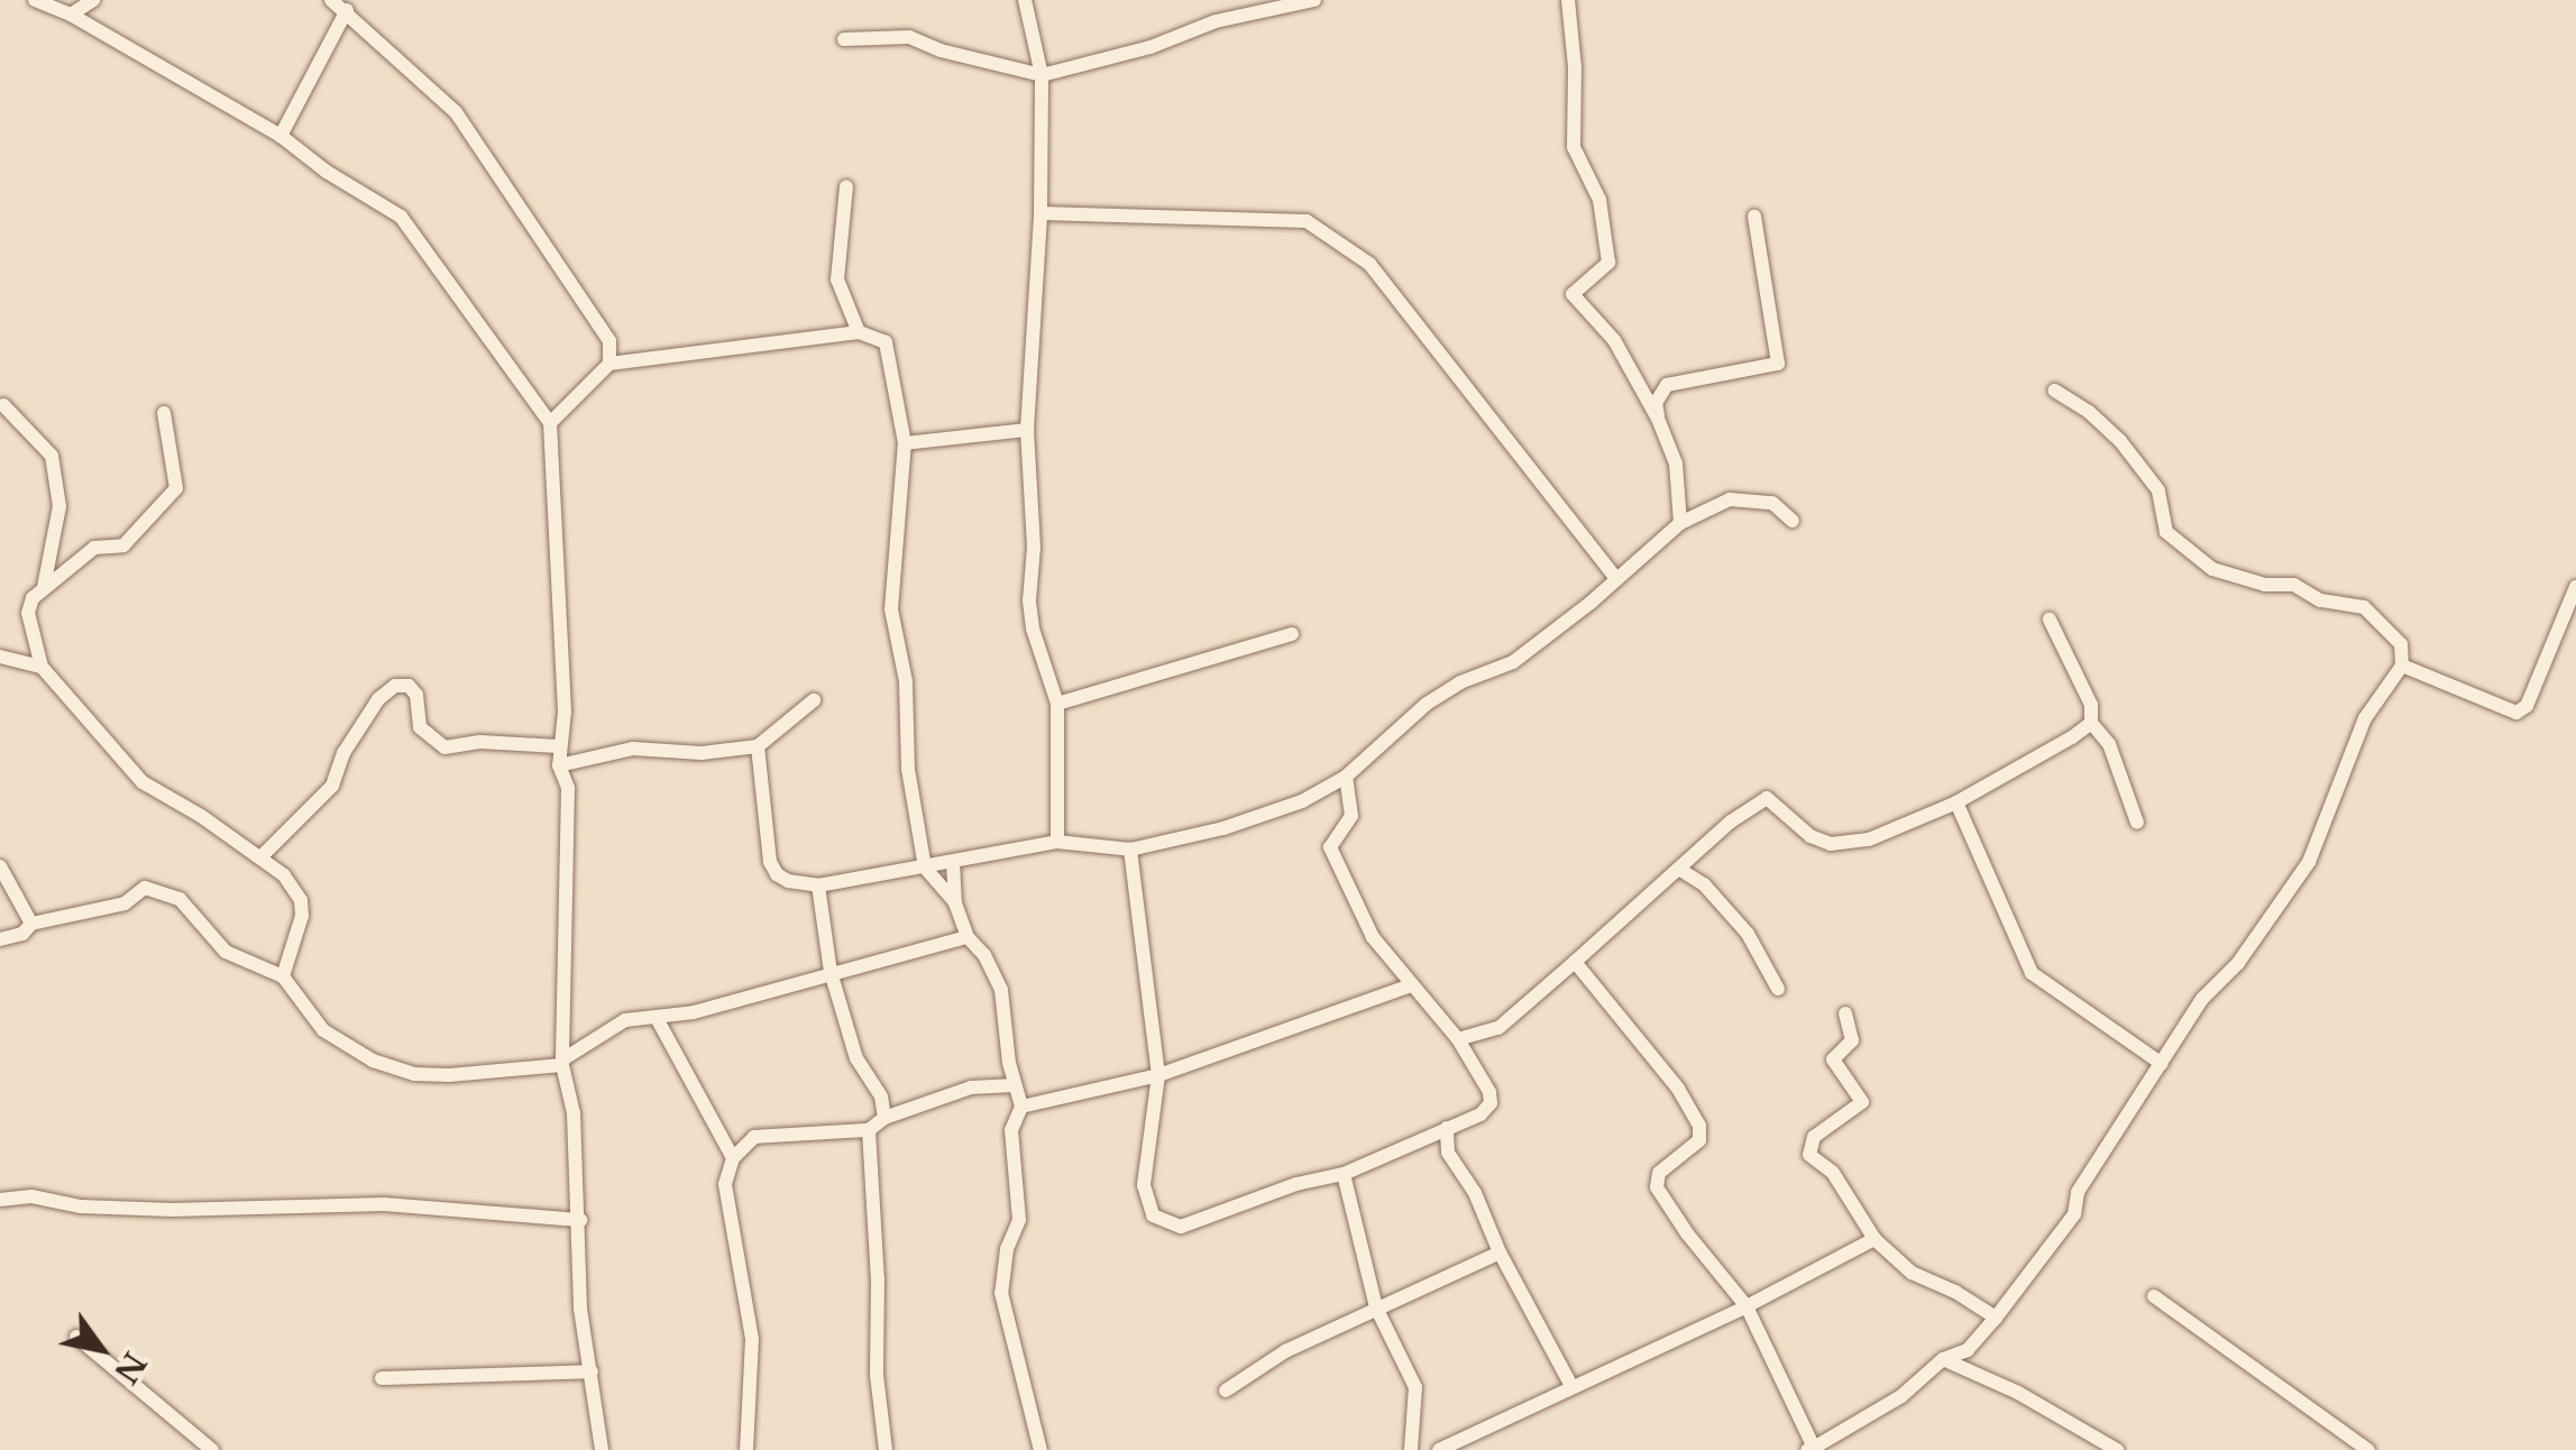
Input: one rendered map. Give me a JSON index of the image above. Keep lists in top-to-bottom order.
{
  "north": "bottom right"
}
